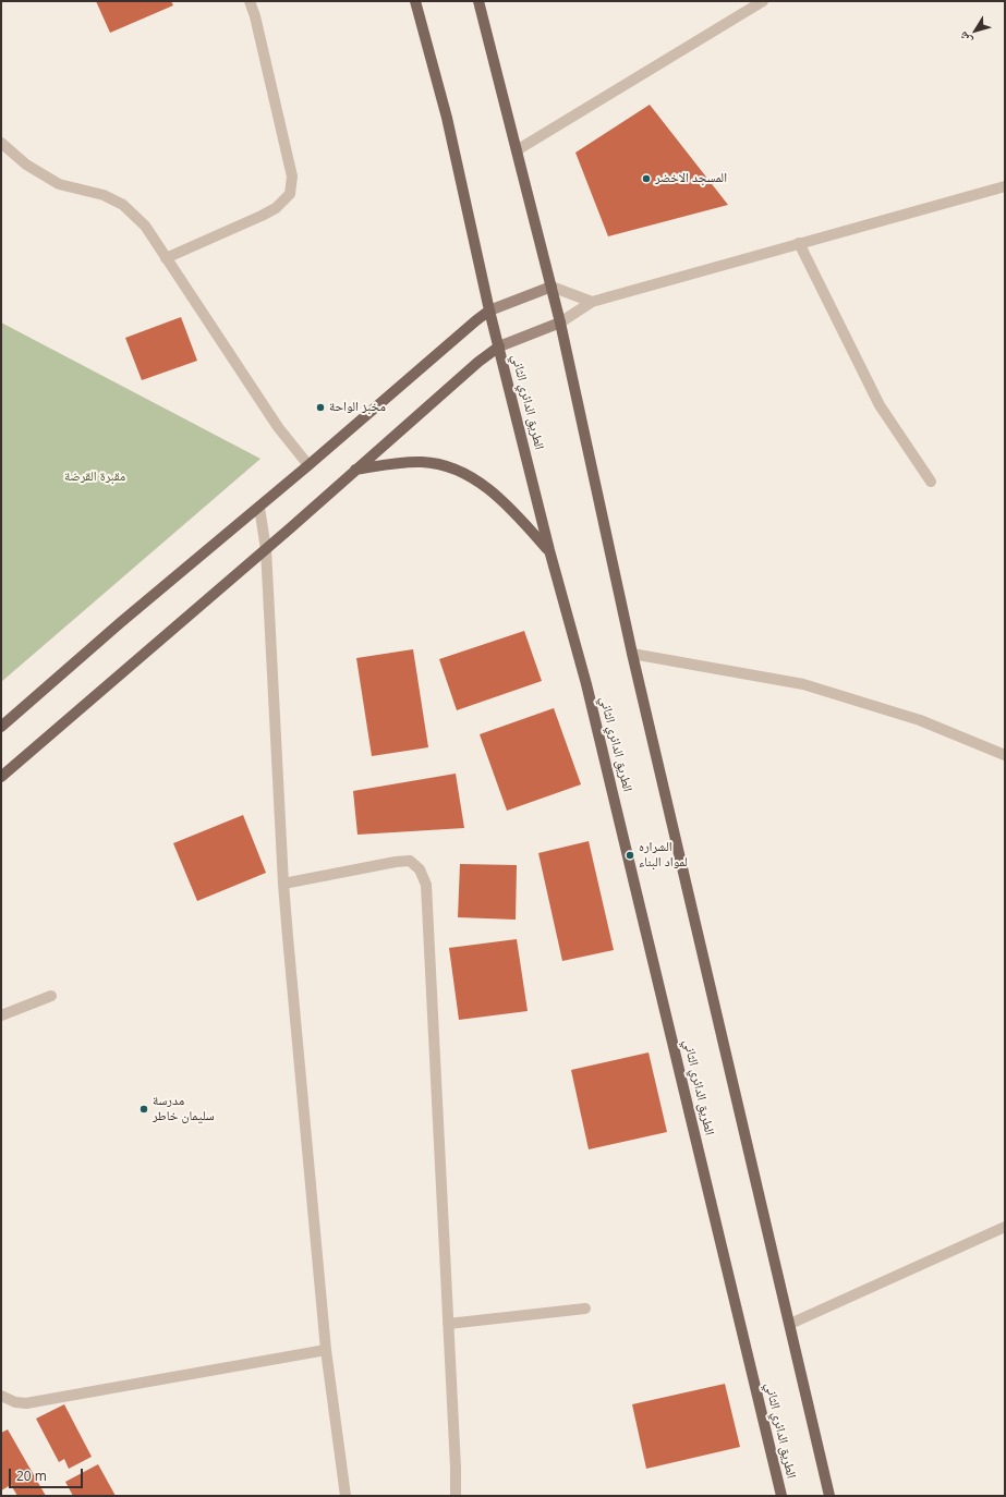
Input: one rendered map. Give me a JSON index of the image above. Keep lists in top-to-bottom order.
{
  "streets": {
    "main road": ["الطريق الدائري الثاني"]
  },
  "parks": ["مقبرة القرضة"],
  "places": [
    "المسجد الاخضر",
    "مخبز الواحة",
    "الشراره لمواد البناء",
    "مدرسة سليمان خاطر"
  ],
  "scale_bar": "20 m",
  "north": "bottom left"
}
